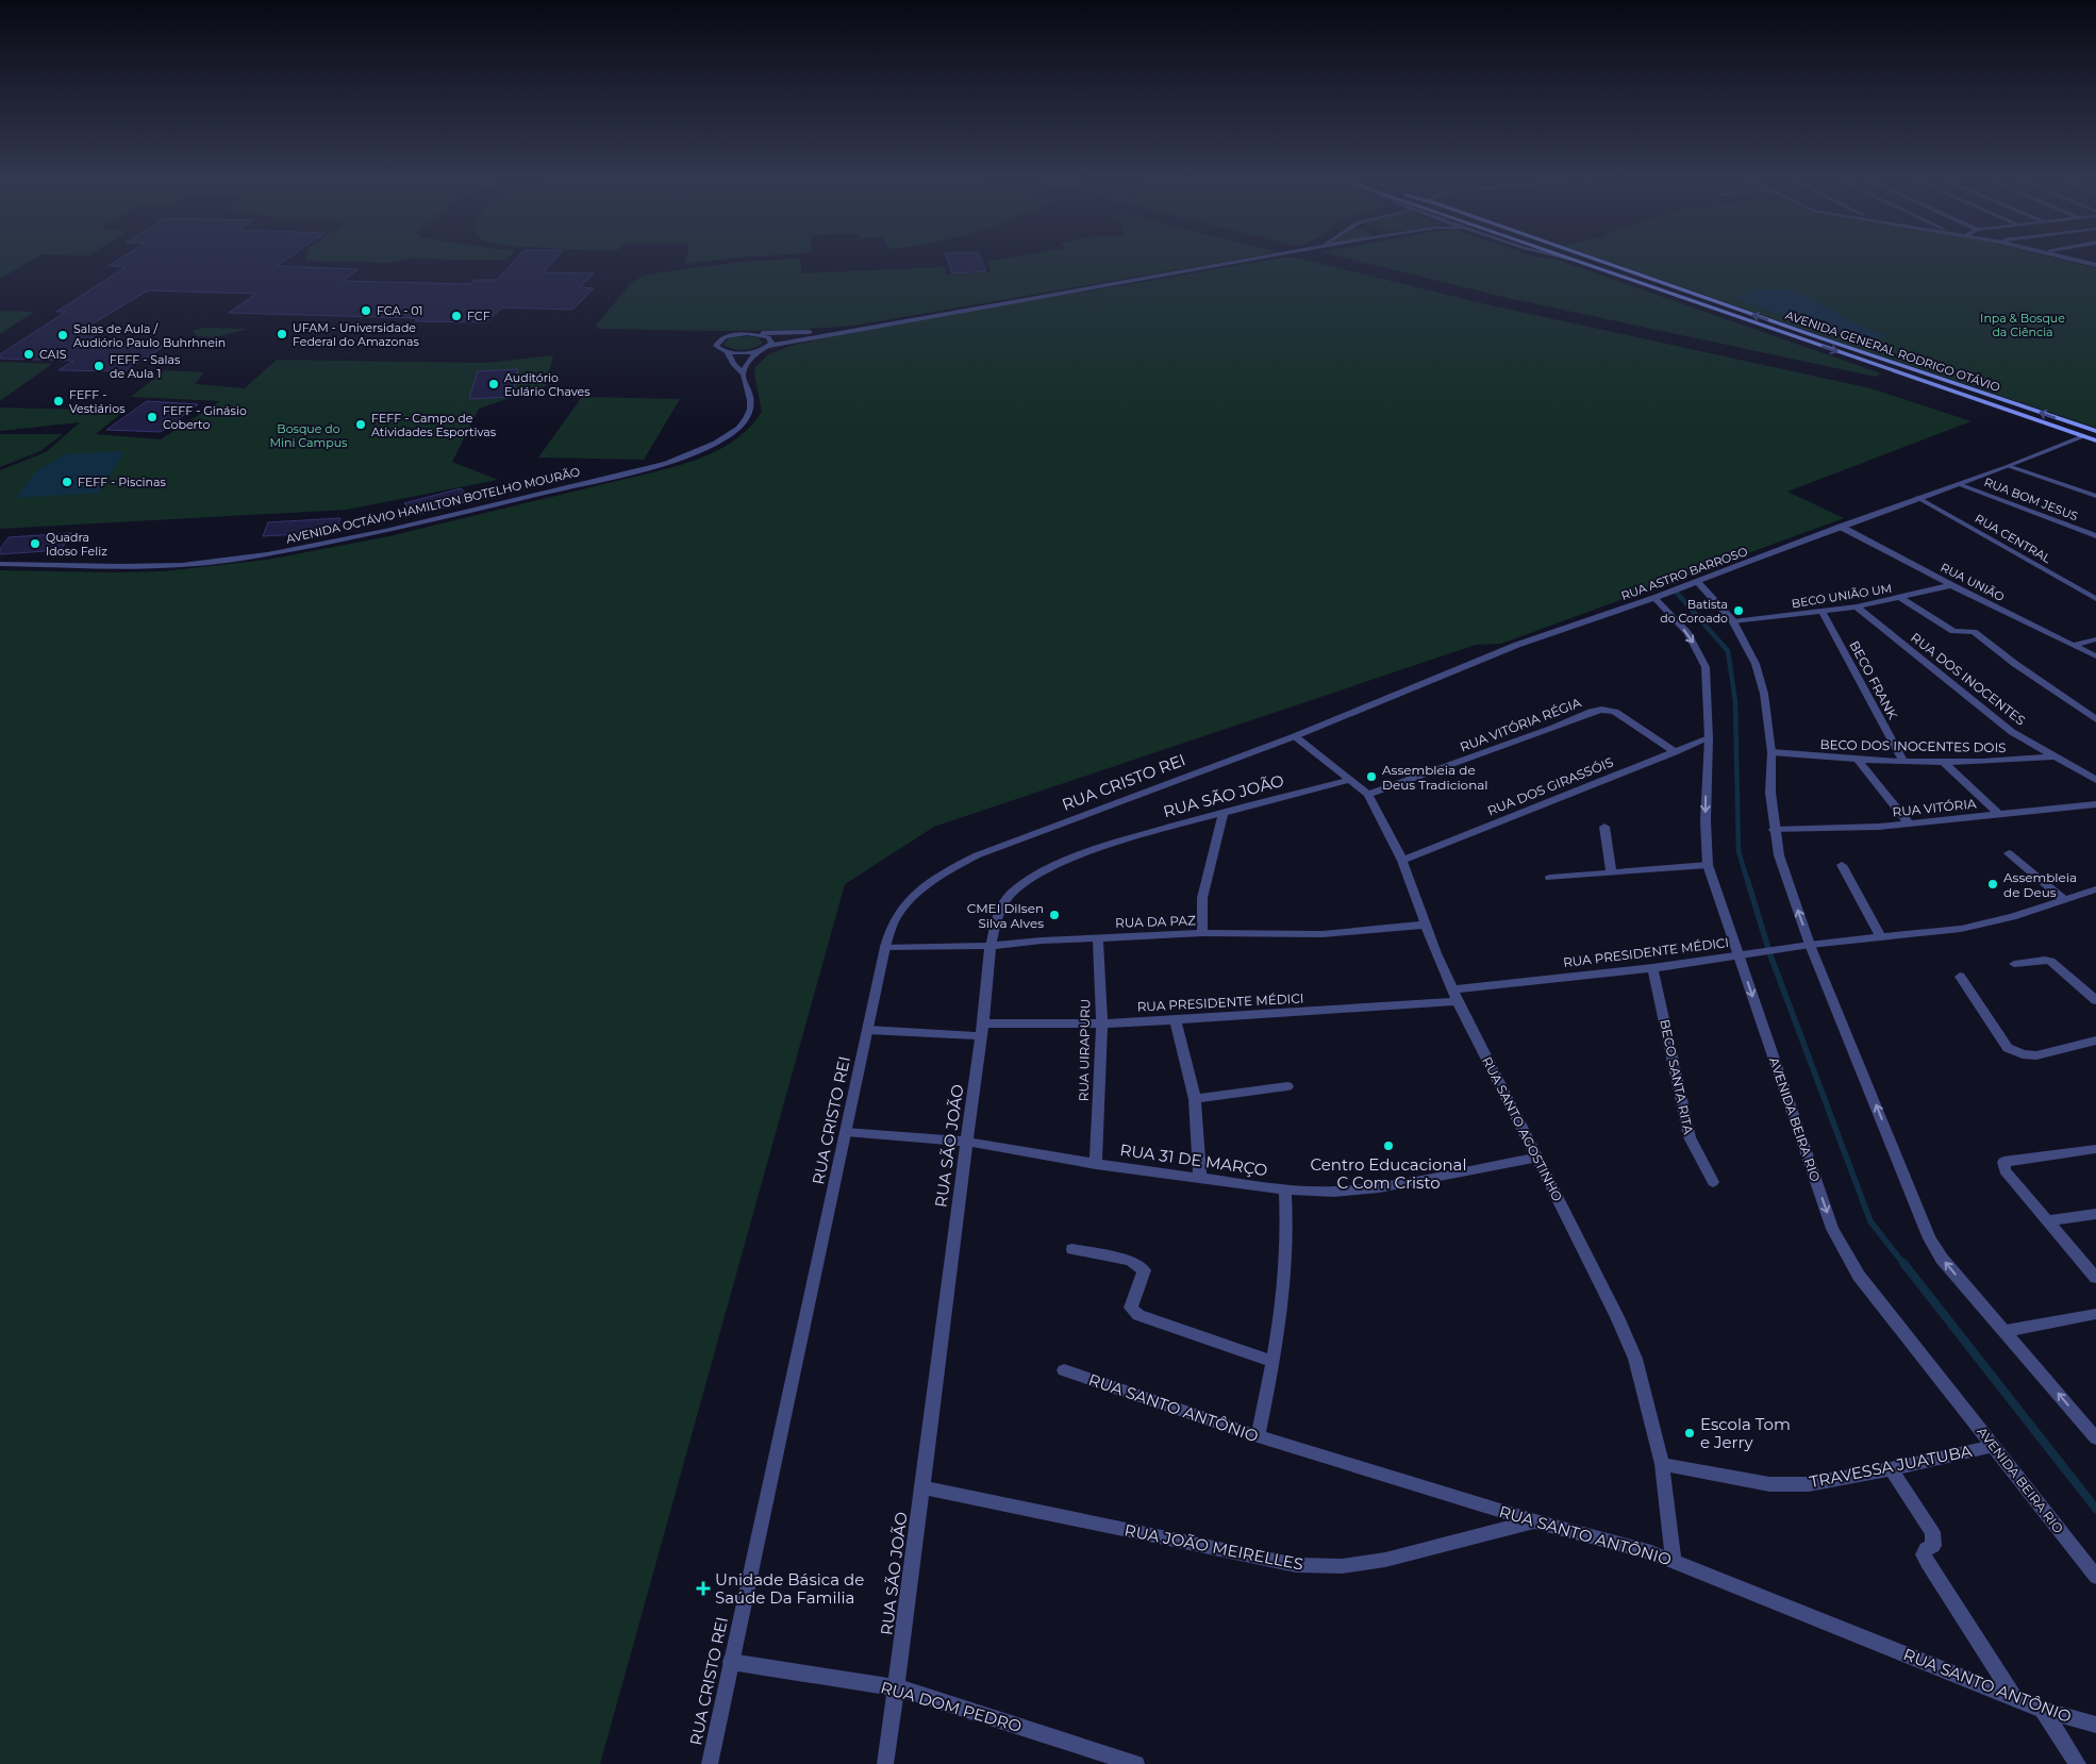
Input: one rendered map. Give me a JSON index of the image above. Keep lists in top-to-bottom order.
{
  "streets": {
    "main road": ["AVENIDA GENERAL RODRIGO OTÁVIO"],
    "street": [
      "RUA BOM JESUS",
      "AVENIDA OCTÁVIO HAMILTON BOTELHO MOURÃO",
      "RUA CENTRAL",
      "RUA ASTRO BARROSO",
      "RUA UNIÃO",
      "BECO UNIÃO UM",
      "RUA DOS INOCENTES",
      "BECO FRANK",
      "RUA VITÓRIA RÉGIA",
      "BECO DOS INOCENTES DOIS",
      "RUA CRISTO REI",
      "RUA DOS GIRASSÓIS",
      "RUA SÃO JOÃO",
      "RUA VITÓRIA",
      "RUA DA PAZ",
      "RUA PRESIDENTE MÉDICI",
      "RUA UIRAPURU",
      "BECO SANTA RITA",
      "AVENIDA BEIRA RIO",
      "RUA SANTO AGOSTINHO",
      "RUA 31 DE MARÇO",
      "RUA SANTO ANTÔNIO",
      "TRAVESSA JUATUBA",
      "RUA JOÃO MEIRELLES",
      "RUA DOM PEDRO"
    ]
  },
  "crossings": [
    ["AVENIDA GENERAL RODRIGO OTÁVIO", "RUA ASTRO BARROSO"],
    ["RUA BOM JESUS", "RUA ASTRO BARROSO"],
    ["RUA CENTRAL", "RUA ASTRO BARROSO"],
    ["RUA ASTRO BARROSO", "RUA UNIÃO"],
    ["RUA ASTRO BARROSO", "RUA CRISTO REI"],
    ["RUA ASTRO BARROSO", "AVENIDA BEIRA RIO"],
    ["RUA ASTRO BARROSO", "RUA SANTO AGOSTINHO"],
    ["RUA UNIÃO", "BECO UNIÃO UM"],
    ["BECO UNIÃO UM", "RUA DOS INOCENTES"],
    ["BECO UNIÃO UM", "BECO FRANK"],
    ["RUA DOS INOCENTES", "BECO DOS INOCENTES DOIS"],
    ["BECO FRANK", "BECO DOS INOCENTES DOIS"],
    ["RUA VITÓRIA RÉGIA", "RUA DOS GIRASSÓIS"],
    ["RUA VITÓRIA RÉGIA", "RUA SANTO AGOSTINHO"],
    ["RUA CRISTO REI", "RUA DA PAZ"],
    ["RUA CRISTO REI", "RUA PRESIDENTE MÉDICI"],
    ["RUA CRISTO REI", "RUA SANTO AGOSTINHO"],
    ["RUA CRISTO REI", "RUA 31 DE MARÇO"],
    ["RUA CRISTO REI", "RUA DOM PEDRO"],
    ["RUA DOS GIRASSÓIS", "AVENIDA BEIRA RIO"],
    ["RUA DOS GIRASSÓIS", "RUA SANTO AGOSTINHO"],
    ["RUA SÃO JOÃO", "RUA DA PAZ"],
    ["RUA SÃO JOÃO", "RUA PRESIDENTE MÉDICI"],
    ["RUA SÃO JOÃO", "RUA SANTO AGOSTINHO"],
    ["RUA SÃO JOÃO", "RUA 31 DE MARÇO"],
    ["RUA SÃO JOÃO", "RUA JOÃO MEIRELLES"],
    ["RUA SÃO JOÃO", "RUA DOM PEDRO"],
    ["RUA DA PAZ", "RUA UIRAPURU"],
    ["RUA DA PAZ", "RUA SANTO AGOSTINHO"],
    ["RUA PRESIDENTE MÉDICI", "RUA UIRAPURU"],
    ["RUA PRESIDENTE MÉDICI", "BECO SANTA RITA"],
    ["RUA PRESIDENTE MÉDICI", "AVENIDA BEIRA RIO"],
    ["RUA PRESIDENTE MÉDICI", "RUA SANTO AGOSTINHO"],
    ["RUA UIRAPURU", "RUA 31 DE MARÇO"],
    ["AVENIDA BEIRA RIO", "TRAVESSA JUATUBA"],
    ["RUA SANTO AGOSTINHO", "RUA 31 DE MARÇO"],
    ["RUA SANTO AGOSTINHO", "RUA SANTO ANTÔNIO"],
    ["RUA SANTO AGOSTINHO", "TRAVESSA JUATUBA"],
    ["RUA SANTO ANTÔNIO", "RUA JOÃO MEIRELLES"]
  ],
  "parks": ["Inpa & Bosque da Ciência", "Bosque do Mini Campus"],
  "places": {
    "other": [
      "FCA - 01",
      "FCF",
      "UFAM - Universidade Federal do Amazonas",
      "Salas de Aula / Audiório Paulo Buhrhnein",
      "CAIS",
      "FEFF - Salas de Aula 1",
      "Auditório Eulário Chaves",
      "FEFF - Vestiários",
      "FEFF - Ginásio Coberto",
      "FEFF - Campo de Atividades Esportivas",
      "FEFF - Piscinas",
      "Quadra Idoso Feliz",
      "Batista do Coroado",
      "Assembleia de Deus Tradicional",
      "Assembleia de Deus",
      "CMEI Dilsen Silva Alves",
      "Centro Educacional C Com Cristo",
      "Escola Tom e Jerry"
    ],
    "health": ["Unidade Básica de Saúde Da Familia"]
  }
}
